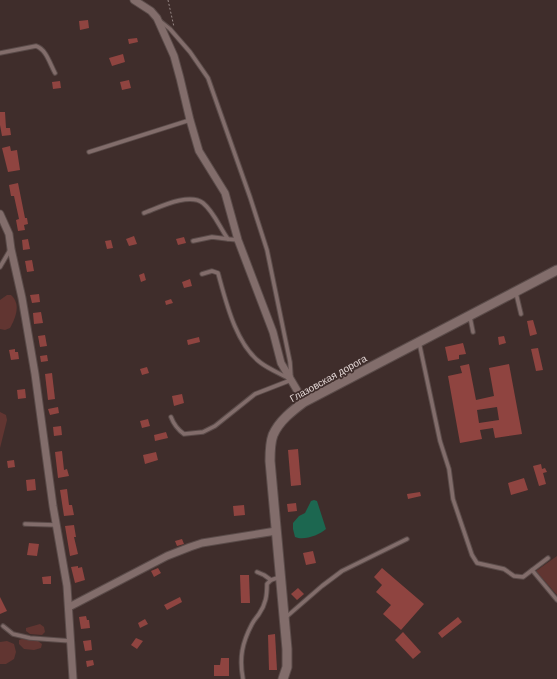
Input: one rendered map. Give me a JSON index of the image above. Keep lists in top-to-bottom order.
{
  "streets": {
    "street": ["Глазовская дорога"]
  }
}
